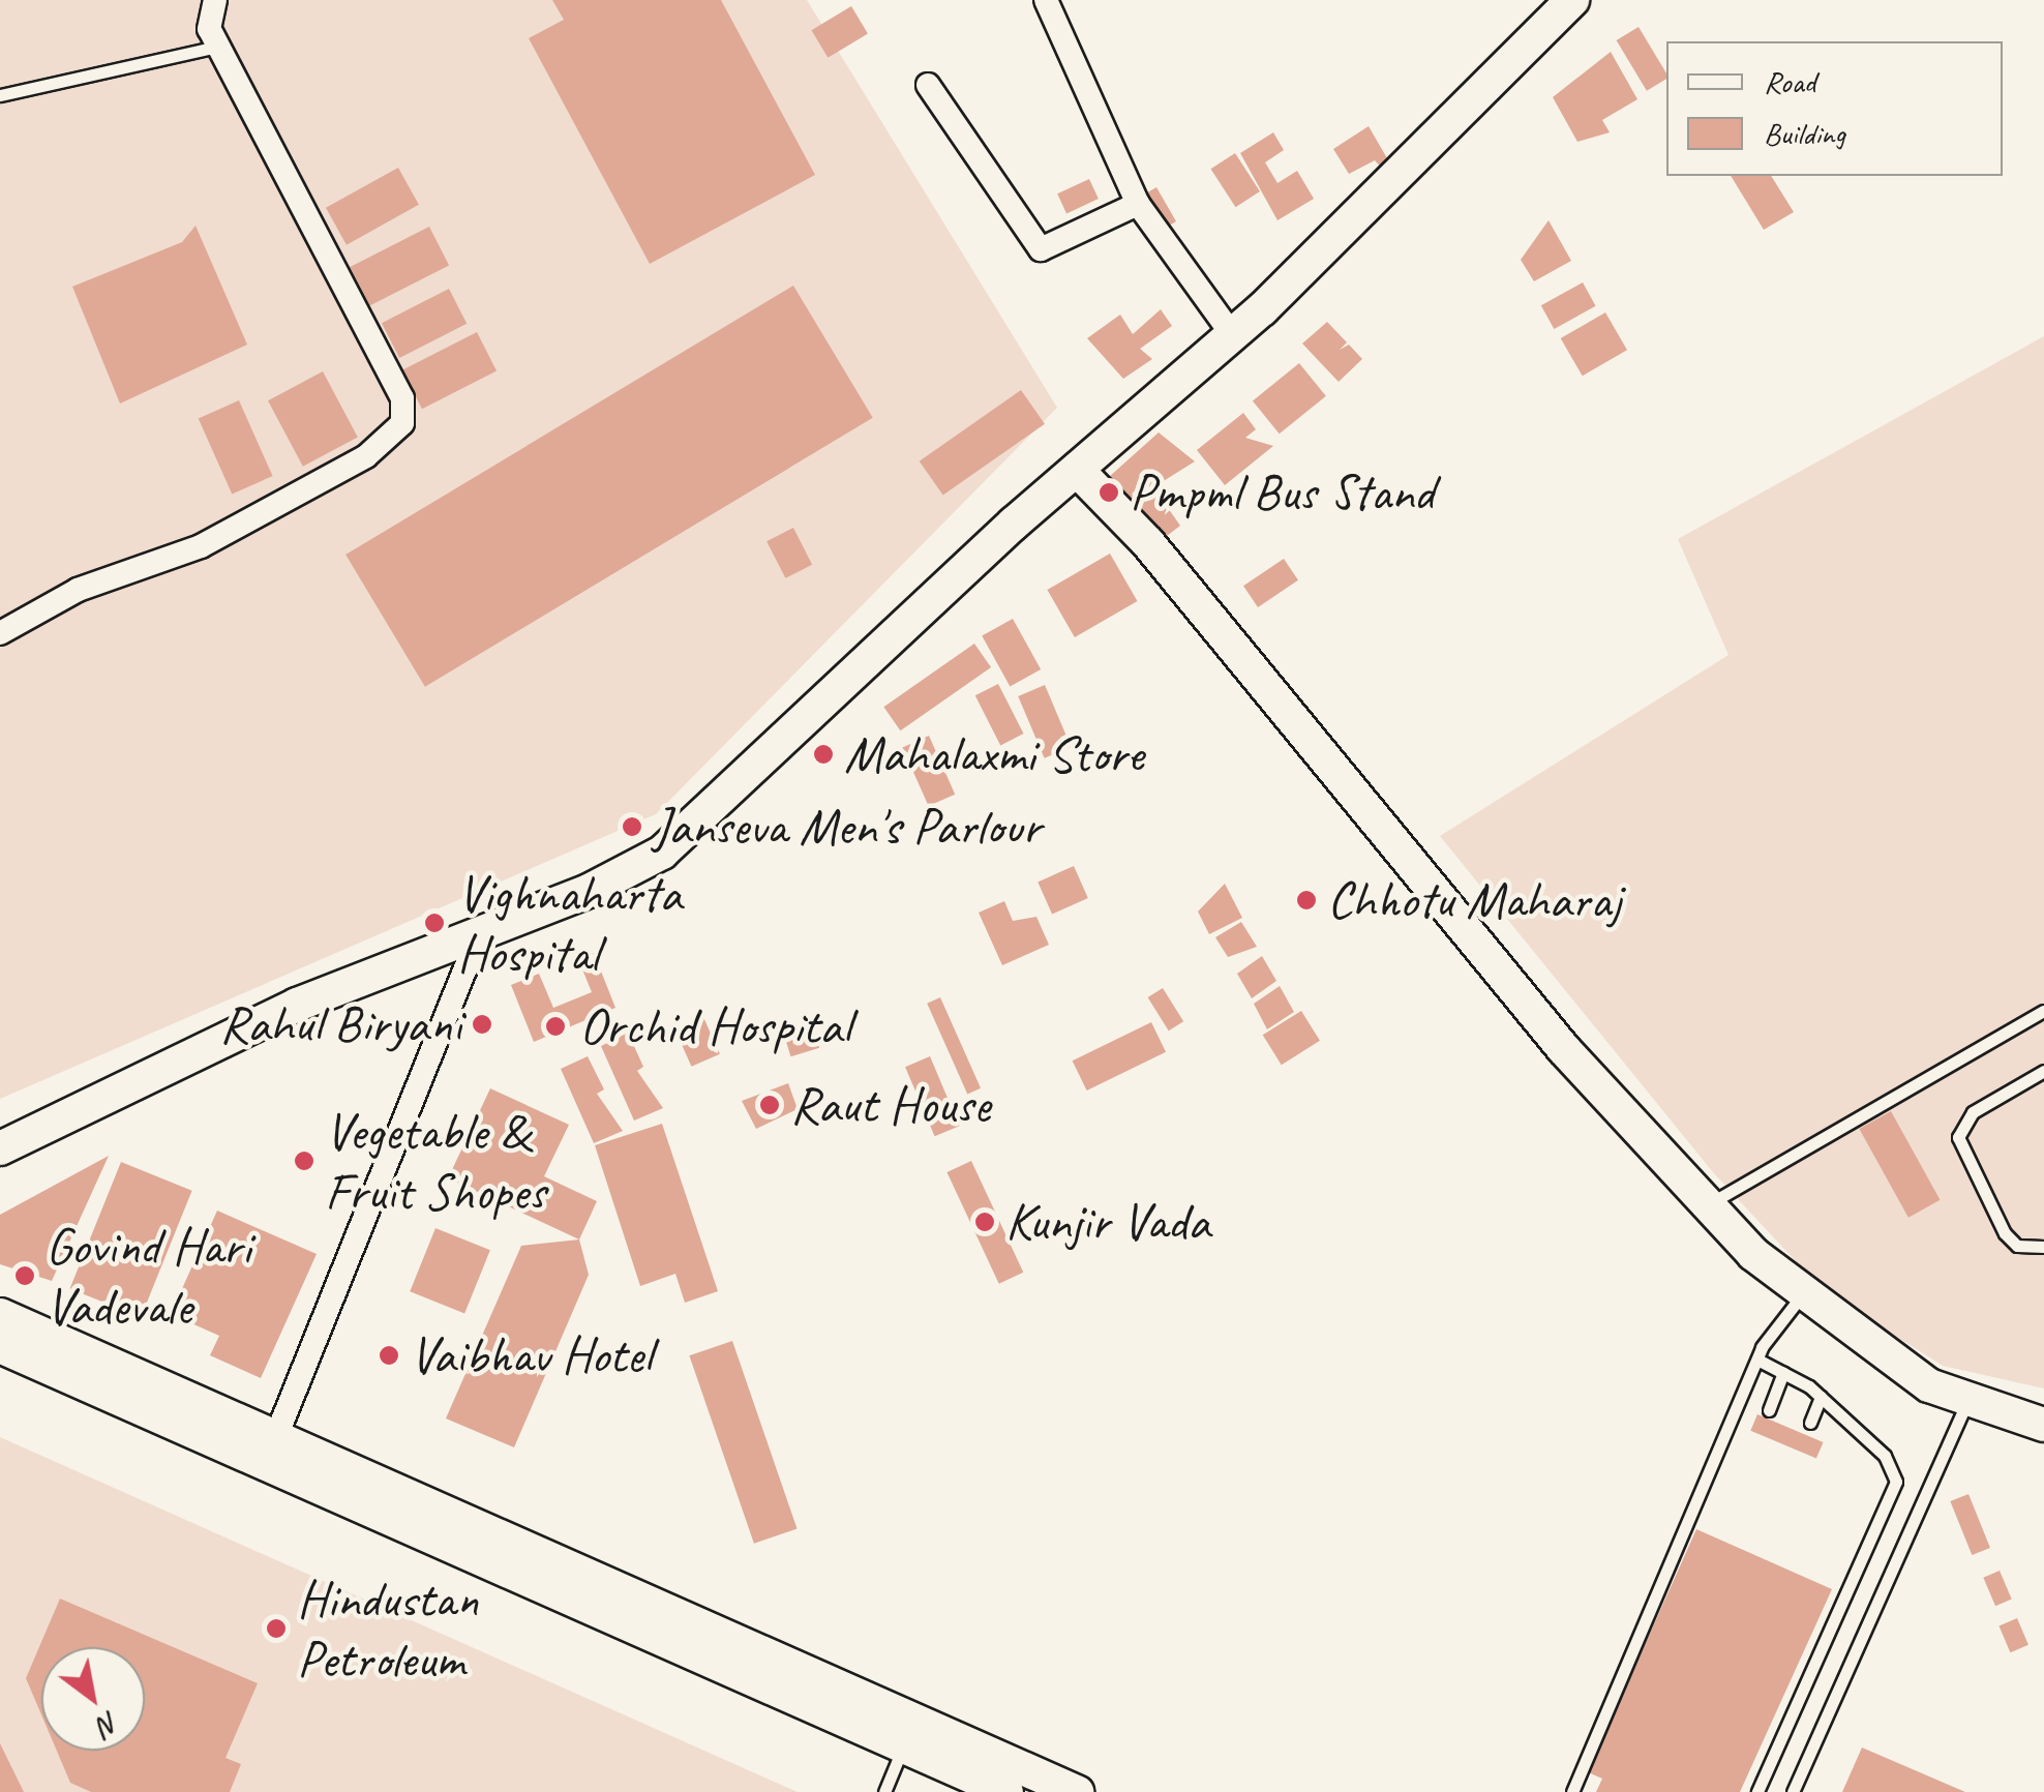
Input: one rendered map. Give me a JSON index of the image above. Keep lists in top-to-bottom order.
{
  "places": [
    "Pmpml Bus Stand",
    "Mahalaxmi Store",
    "Janseva Men's Parlour",
    "Chhotu Maharaj",
    "Vighnaharta Hospital",
    "Rahul Biryani",
    "Orchid Hospital",
    "Raut House",
    "Vegetable & Fruit Shopes",
    "Kunjir Vada",
    "Govind Hari Vadevale",
    "Vaibhav Hotel",
    "Hindustan Petroleum"
  ],
  "legend": ["Road", "Building"],
  "north": "bottom right"
}
